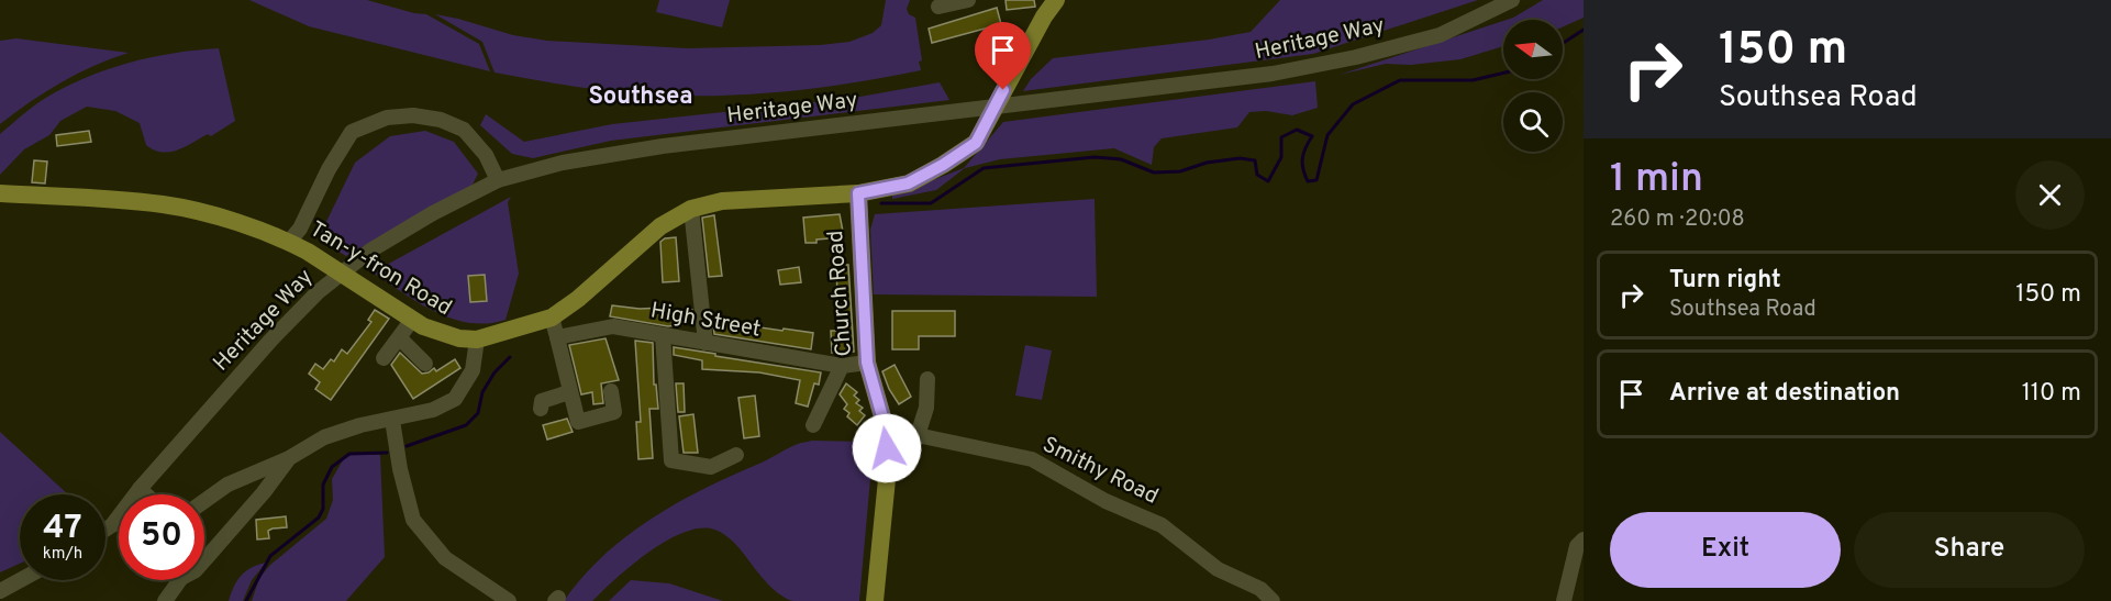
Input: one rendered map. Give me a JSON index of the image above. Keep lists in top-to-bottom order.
{
  "streets": {
    "main road": ["Tan-y-fron Road", "Church Road"],
    "street": ["Heritage Way", "High Street", "Smithy Road"]
  },
  "crossings": [
    ["Tan-y-fron Road", "Church Road"],
    ["Church Road", "High Street"],
    ["Church Road", "Smithy Road"]
  ],
  "districts": ["Southsea"],
  "north": "left",
  "page": {
    "turn": ["150 m", "Southsea Road"],
    "heading": ["1 min", "260 m · 20:08"],
    "list": [
      {
        "name": "Turn right",
        "note": "Southsea Road",
        "value": "150 m"
      },
      {
        "name": "Arrive at destination",
        "value": "110 m"
      }
    ],
    "speed": "47 km/h",
    "limit": "50",
    "buttons": ["Exit", "Share"]
  }
}
